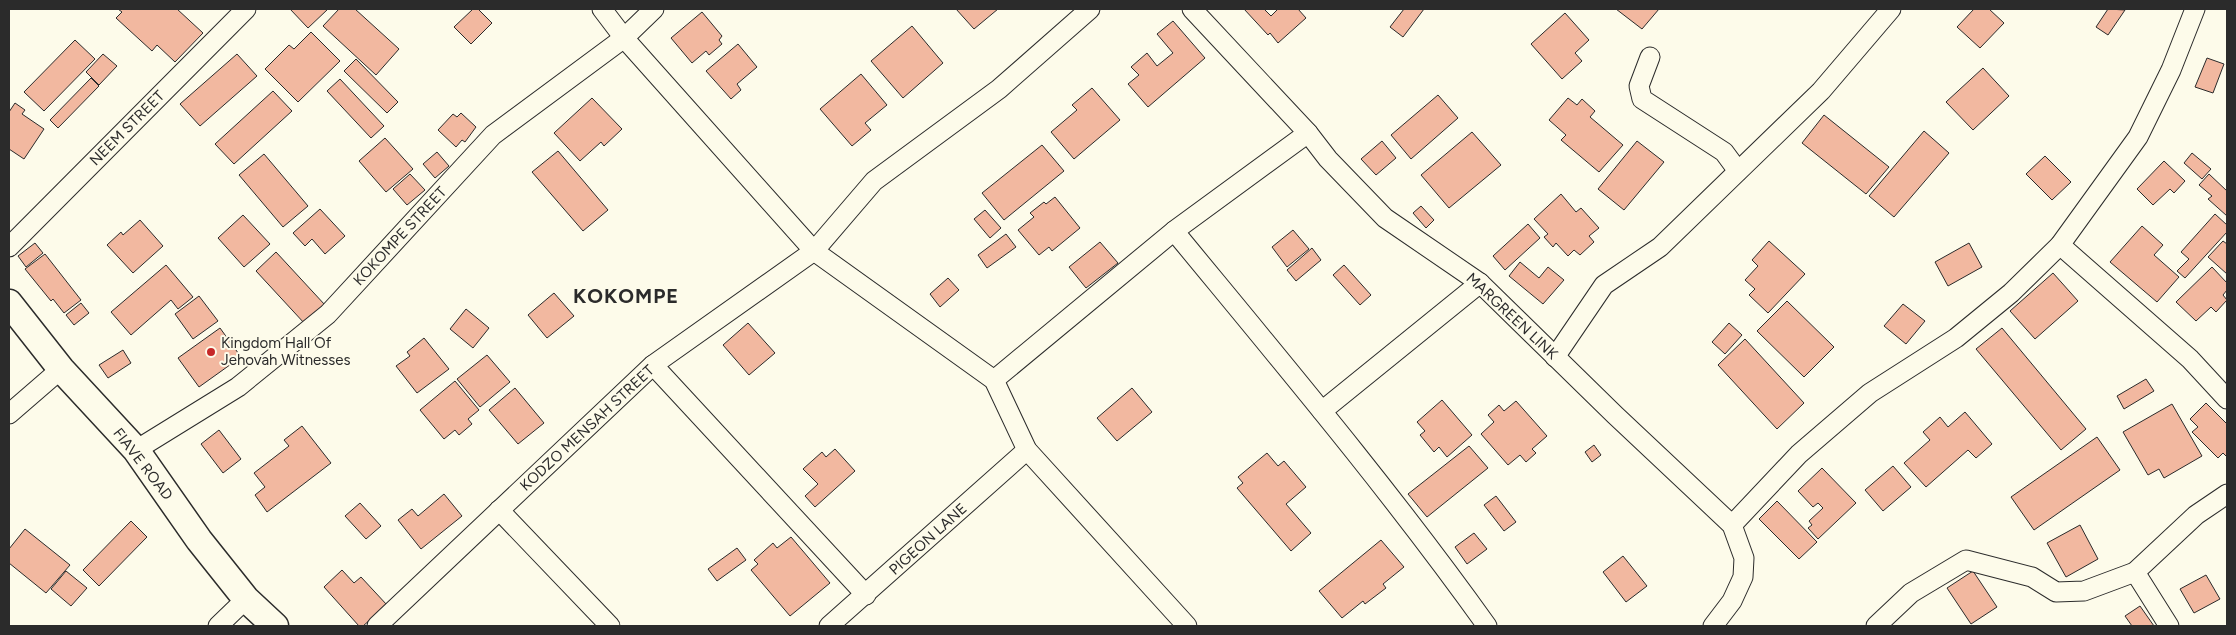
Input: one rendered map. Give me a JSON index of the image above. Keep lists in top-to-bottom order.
{
  "streets": {
    "street": [
      "NEEM STREET",
      "KOKOMPE STREET",
      "MARGREEN LINK",
      "KODZO MENSAH STREET",
      "FIAVE ROAD",
      "PIGEON LANE"
    ]
  },
  "crossings": [
    ["KOKOMPE STREET", "FIAVE ROAD"]
  ],
  "districts": ["KOKOMPE"],
  "places": ["Kingdom Hall Of Jehovah Witnesses"]
}
